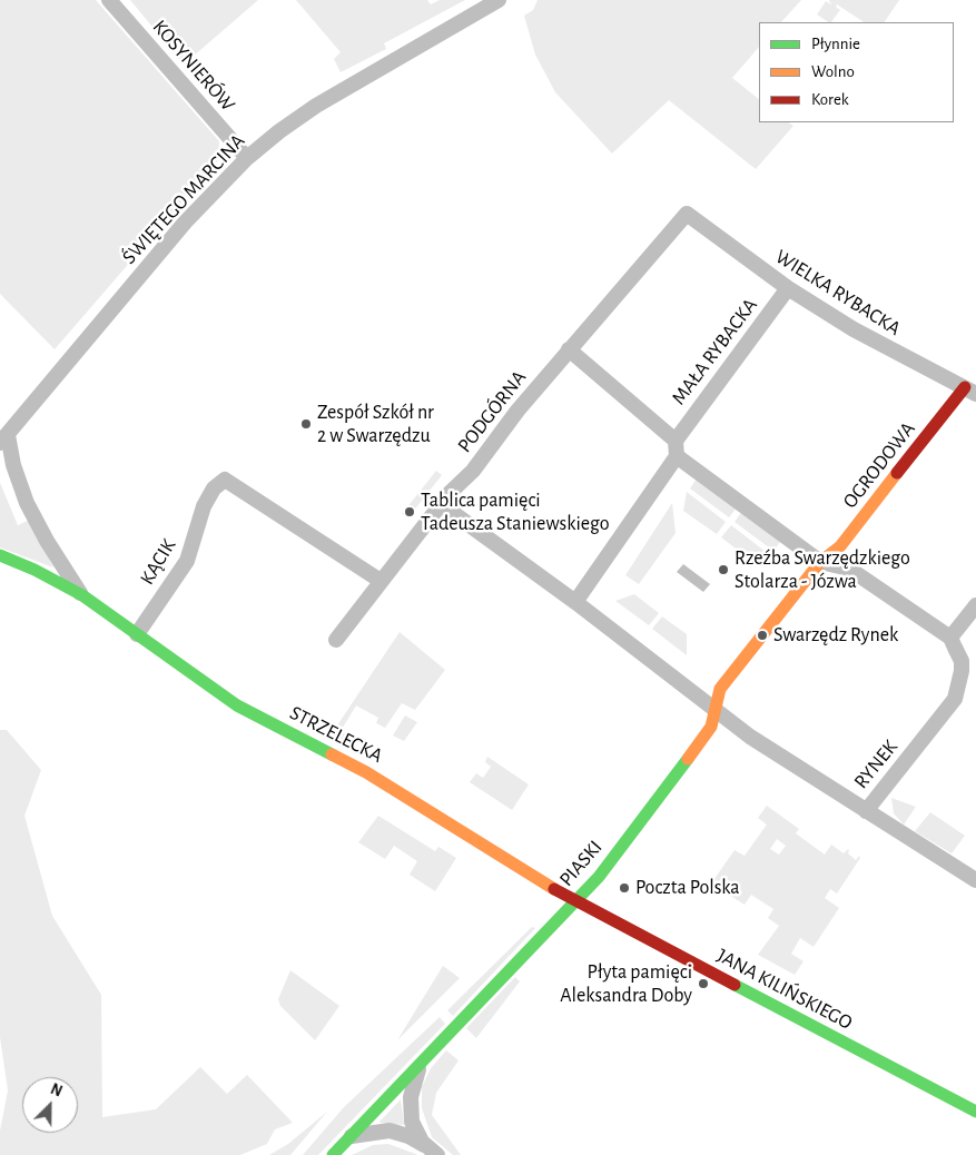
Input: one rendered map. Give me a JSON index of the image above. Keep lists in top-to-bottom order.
{
  "streets": {
    "street": [
      "KOSYNIERÓW",
      "ŚWIĘTEGO MARCINA",
      "WIELKA RYBACKA",
      "MAŁA RYBACKA",
      "PODGÓRNA",
      "OGRODOWA",
      "KĄCIK",
      "STRZELECKA",
      "RYNEK",
      "PIASKI",
      "JANA KILIŃSKIEGO"
    ]
  },
  "crossings": [
    ["KOSYNIERÓW", "ŚWIĘTEGO MARCINA"],
    ["ŚWIĘTEGO MARCINA", "STRZELECKA"],
    ["WIELKA RYBACKA", "MAŁA RYBACKA"],
    ["WIELKA RYBACKA", "PODGÓRNA"],
    ["WIELKA RYBACKA", "OGRODOWA"],
    ["PODGÓRNA", "KĄCIK"],
    ["OGRODOWA", "PIASKI"],
    ["KĄCIK", "STRZELECKA"],
    ["STRZELECKA", "PIASKI"],
    ["STRZELECKA", "JANA KILIŃSKIEGO"],
    ["PIASKI", "JANA KILIŃSKIEGO"]
  ],
  "places": [
    "Zespół Szkół nr 2 w Swarzędzu",
    "Tablica pamięci Tadeusza Staniewskiego",
    "Rzeźba Swarzędzkiego Stolarza - Józwa",
    "Swarzędz Rynek",
    "Poczta Polska",
    "Płyta pamięci Aleksandra Doby"
  ],
  "legend": ["Płynnie", "Wolno", "Korek"],
  "north": "top right"
}
